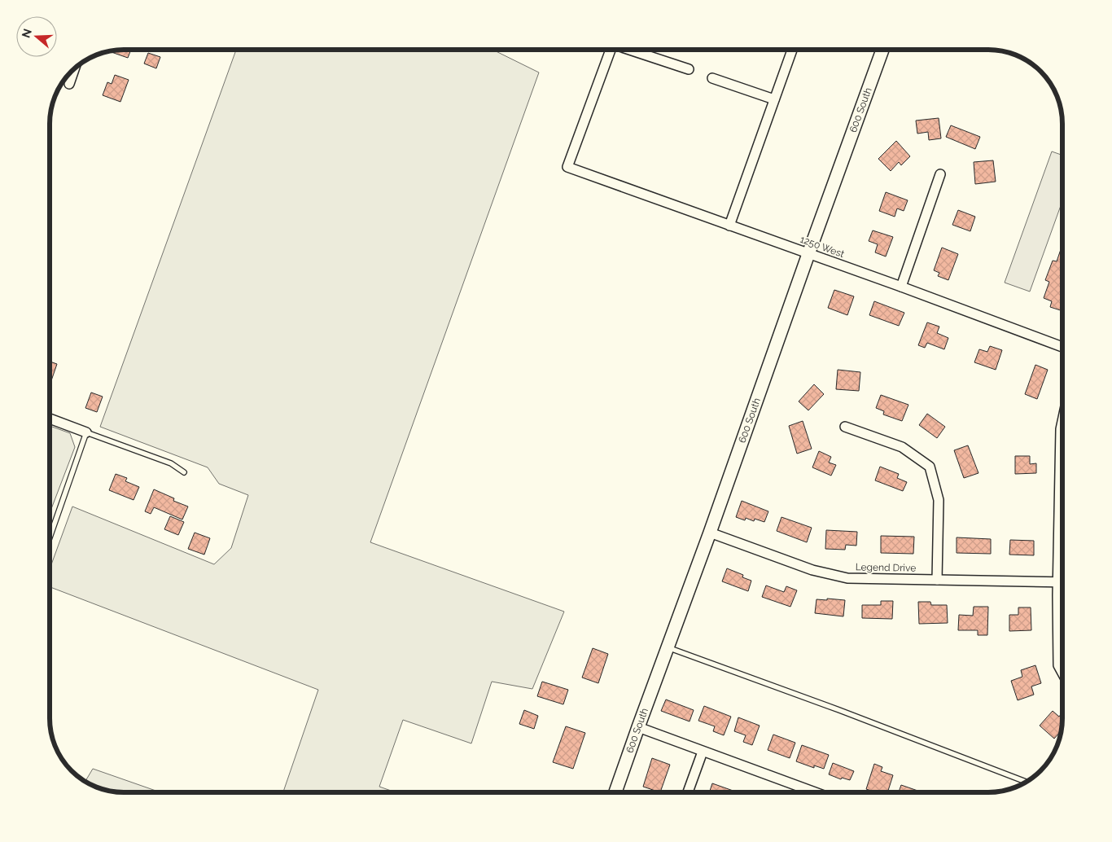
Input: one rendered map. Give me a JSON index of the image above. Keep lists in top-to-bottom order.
{
  "streets": {
    "main road": ["600 South"],
    "street": ["1250 West", "Legend Drive"]
  },
  "crossings": [
    ["600 South", "1250 West"],
    ["600 South", "Legend Drive"]
  ],
  "north": "left"
}
